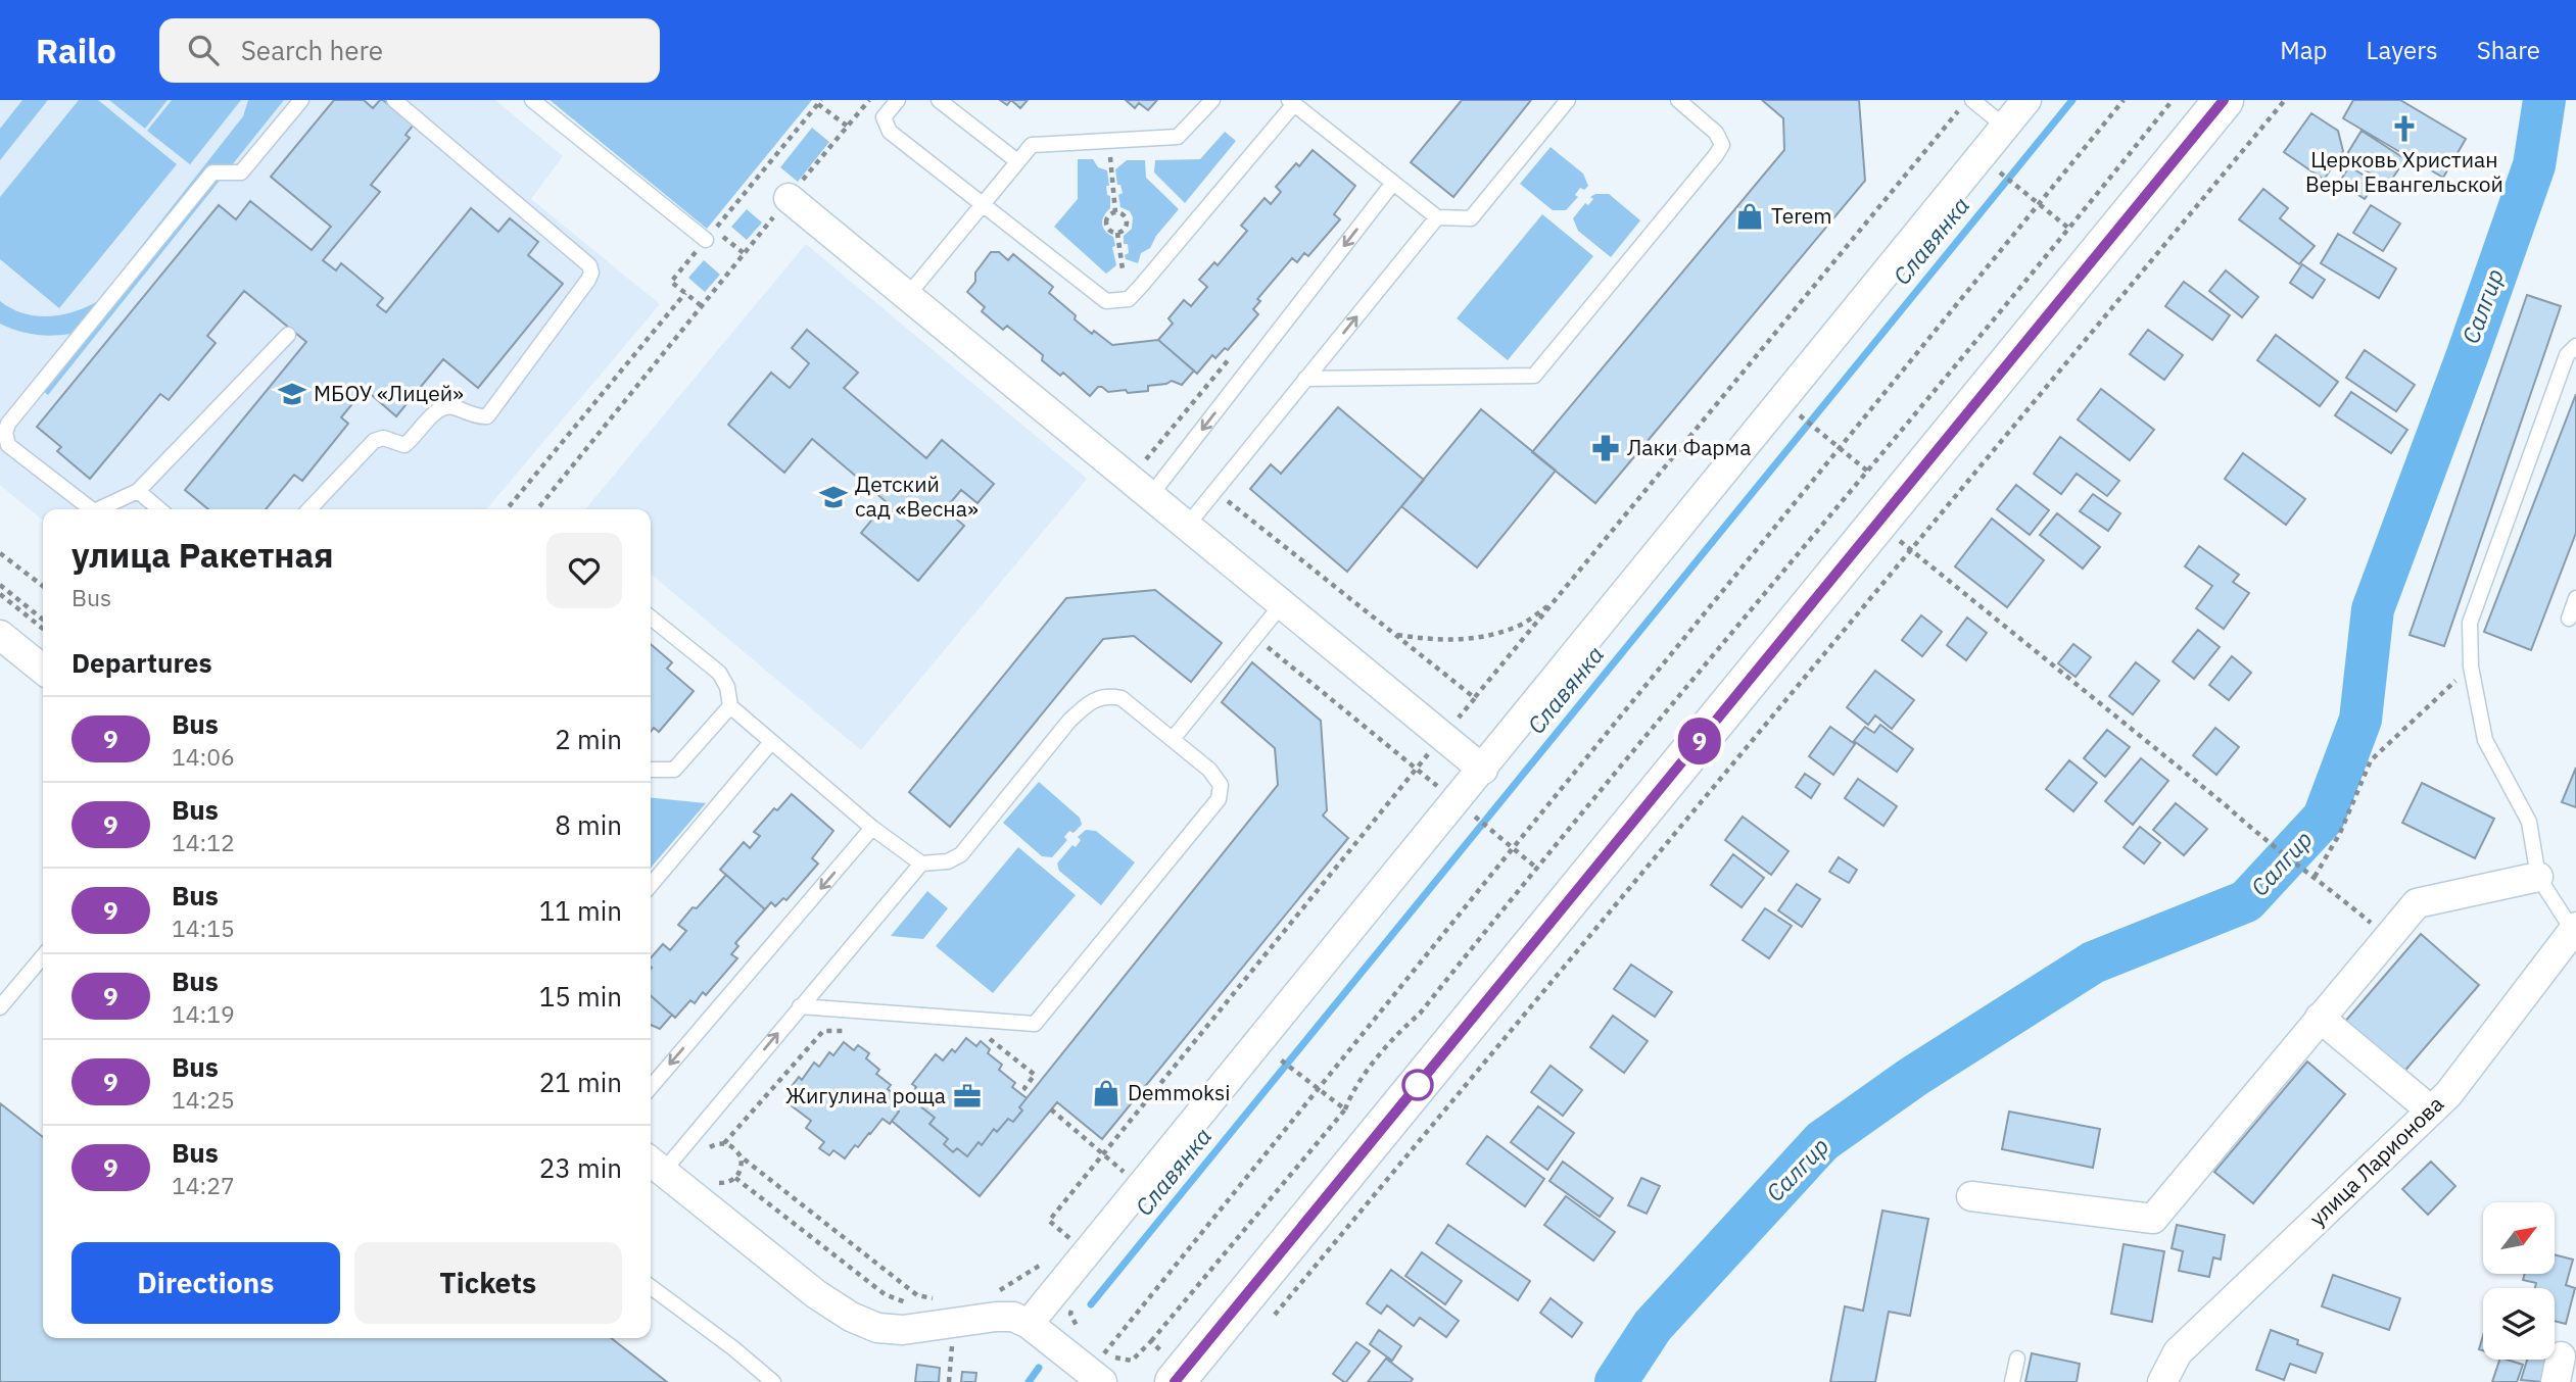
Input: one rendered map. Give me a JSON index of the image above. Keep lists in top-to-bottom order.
{
  "streets": {
    "street": ["улица Ларионова"]
  },
  "water": ["Славянка", "Салгир"],
  "places": {
    "church": ["Церковь Христиан Веры Евангельской"],
    "shop": ["Terem", "Demmoksi"],
    "school or university": ["МБОУ «Лицей»", "Детский сад «Весна»"],
    "pharmacy": ["Лаки Фарма"],
    "office": ["Жигулина роща"]
  },
  "lines": ["bus line 9"],
  "north": "top right",
  "page": {
    "header": "Railo",
    "search": "Search here",
    "nav": ["Map", "Layers", "Share"],
    "on_map": "9",
    "heading": [
      ["улица Ракетная", "Bus"],
      "Departures"
    ],
    "list": [
      {
        "mark": "9",
        "name": "Bus",
        "note": "14:06",
        "value": "2 min"
      },
      {
        "mark": "9",
        "name": "Bus",
        "note": "14:12",
        "value": "8 min"
      },
      {
        "mark": "9",
        "name": "Bus",
        "note": "14:15",
        "value": "11 min"
      },
      {
        "mark": "9",
        "name": "Bus",
        "note": "14:19",
        "value": "15 min"
      },
      {
        "mark": "9",
        "name": "Bus",
        "note": "14:25",
        "value": "21 min"
      },
      {
        "mark": "9",
        "name": "Bus",
        "note": "14:27",
        "value": "23 min"
      }
    ],
    "buttons": ["Directions", "Tickets"]
  }
}
